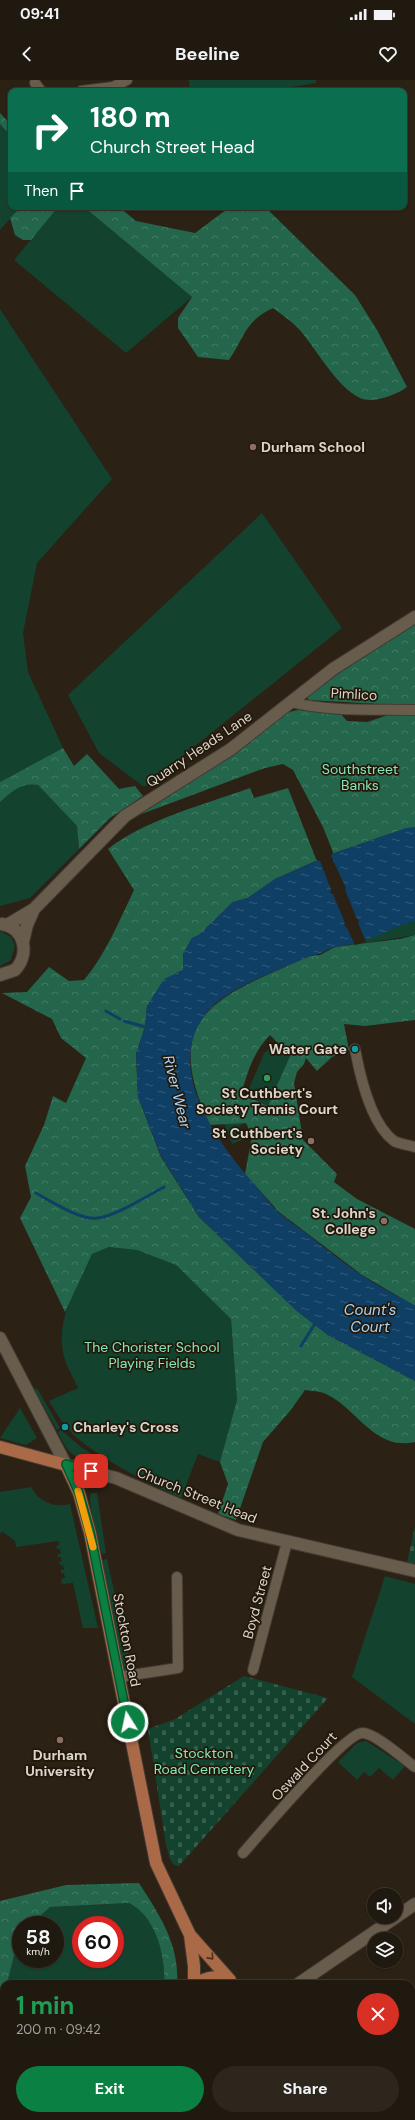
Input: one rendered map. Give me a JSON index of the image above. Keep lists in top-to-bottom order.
{
  "streets": {
    "main road": ["Stockton Road"],
    "street": [
      "Pimlico",
      "Quarry Heads Lane",
      "Church Street Head",
      "Boyd Street",
      "Oswald Court"
    ]
  },
  "crossings": [
    ["Pimlico", "Quarry Heads Lane"],
    ["Church Street Head", "Boyd Street"],
    ["Church Street Head", "Stockton Road"]
  ],
  "water": ["River Wear", "Count's Court"],
  "parks": ["Southstreet Banks", "The Chorister School Playing Fields", "Stockton Road Cemetery"],
  "places": [
    "Durham School",
    "Water Gate",
    "St Cuthbert's Society Tennis Court",
    "St Cuthbert's Society",
    "St. John's College",
    "Charley's Cross",
    "Durham University"
  ],
  "page": {
    "status": "09:41",
    "header": "Beeline",
    "turn": ["180 m", "Church Street Head"],
    "then": "Then",
    "speed": "58 km/h",
    "limit": "60",
    "heading": ["1 min", "200 m · 09:42"],
    "buttons": ["Exit", "Share"]
  }
}
